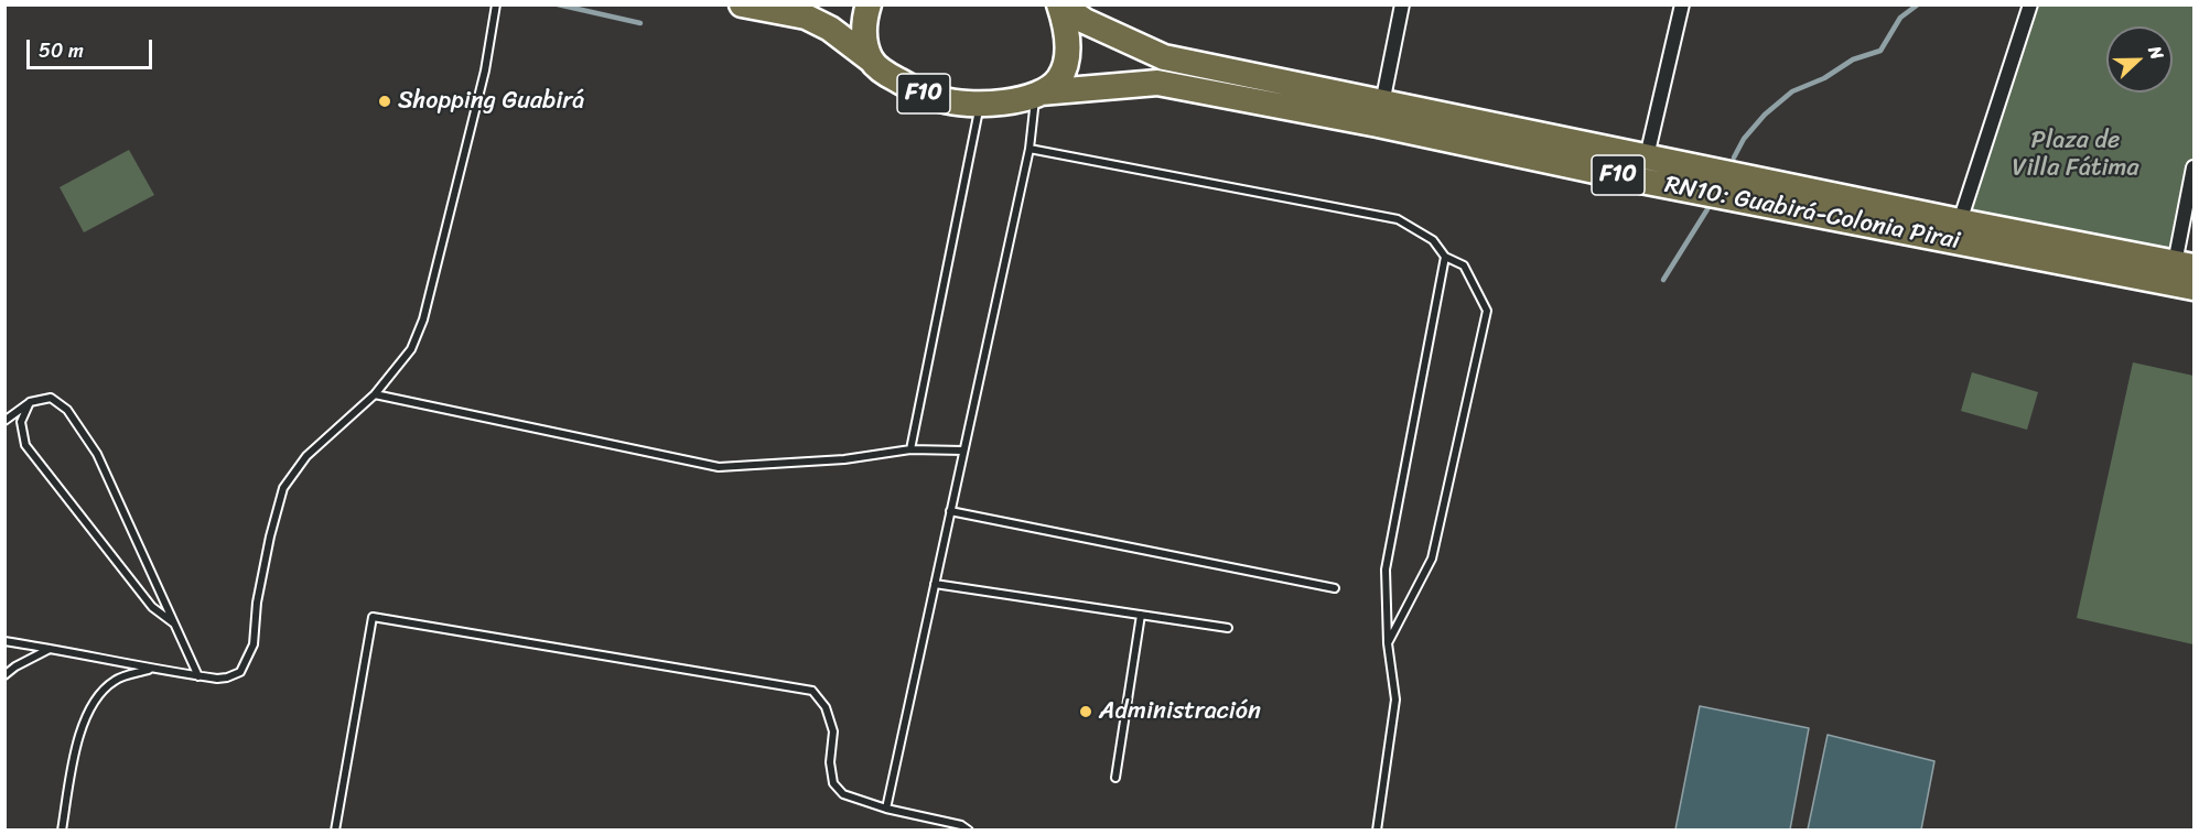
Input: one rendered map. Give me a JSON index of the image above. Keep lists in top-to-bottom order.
{
  "streets": {
    "highway": ["F10", "RN10: Guabirá-Colonia Pirai"]
  },
  "crossings": [
    ["F10", "RN10: Guabirá-Colonia Pirai"]
  ],
  "parks": ["Plaza de Villa Fátima"],
  "places": ["Shopping Guabirá", "Administración"],
  "scale_bar": "50 m",
  "north": "right"
}
